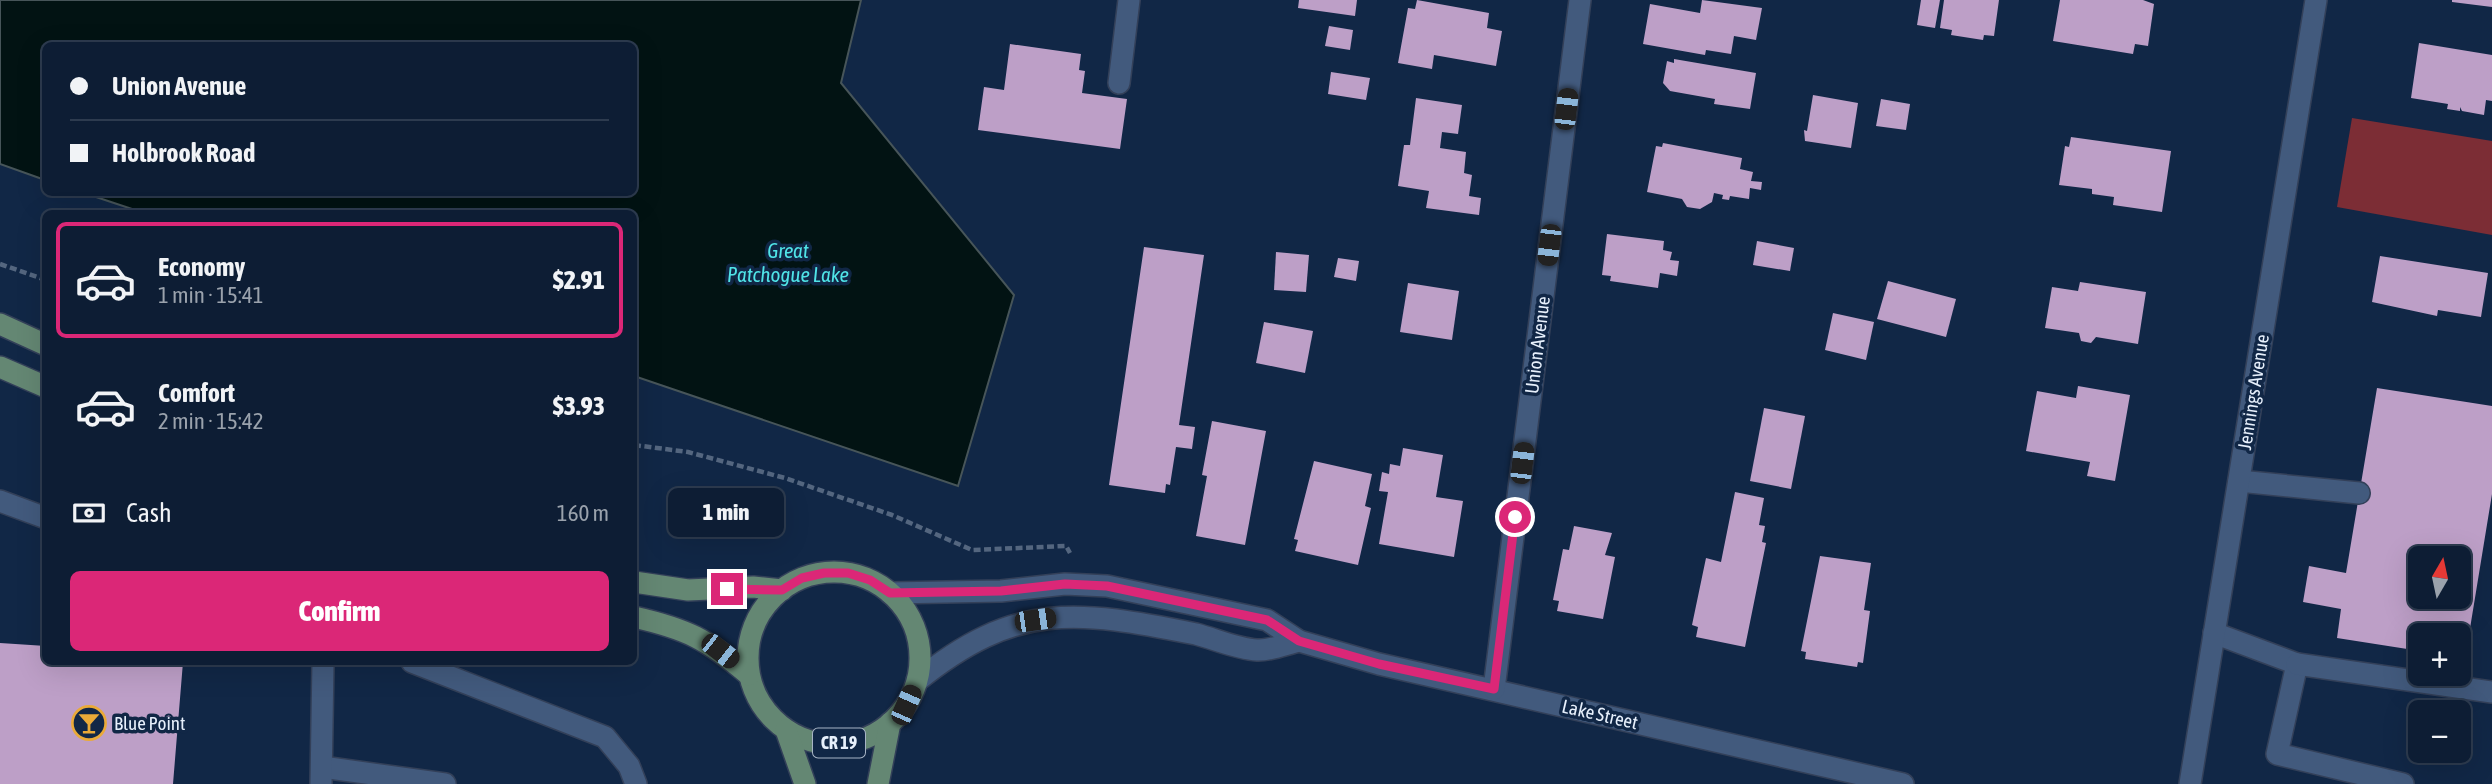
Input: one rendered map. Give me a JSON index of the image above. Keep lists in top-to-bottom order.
{
  "streets": {
    "main road": ["CR 19"],
    "street": ["Union Avenue", "Jennings Avenue", "Lake Street"]
  },
  "crossings": [
    ["Union Avenue", "Lake Street"]
  ],
  "water": ["Great Patchogue Lake"],
  "places": {
    "bar": ["Blue Point"]
  },
  "north": "top",
  "page": {
    "banner": ["Union Avenue", "Holbrook Road"],
    "list": [
      {
        "name": "Economy",
        "note": "1 min · 15:41",
        "value": "$2.91"
      },
      {
        "name": "Comfort",
        "note": "2 min · 15:42",
        "value": "$3.93"
      }
    ],
    "pay": ["Cash", "160 m"],
    "bubble": "1 min",
    "map_buttons": ["+", "−"],
    "buttons": "Confirm"
  }
}
